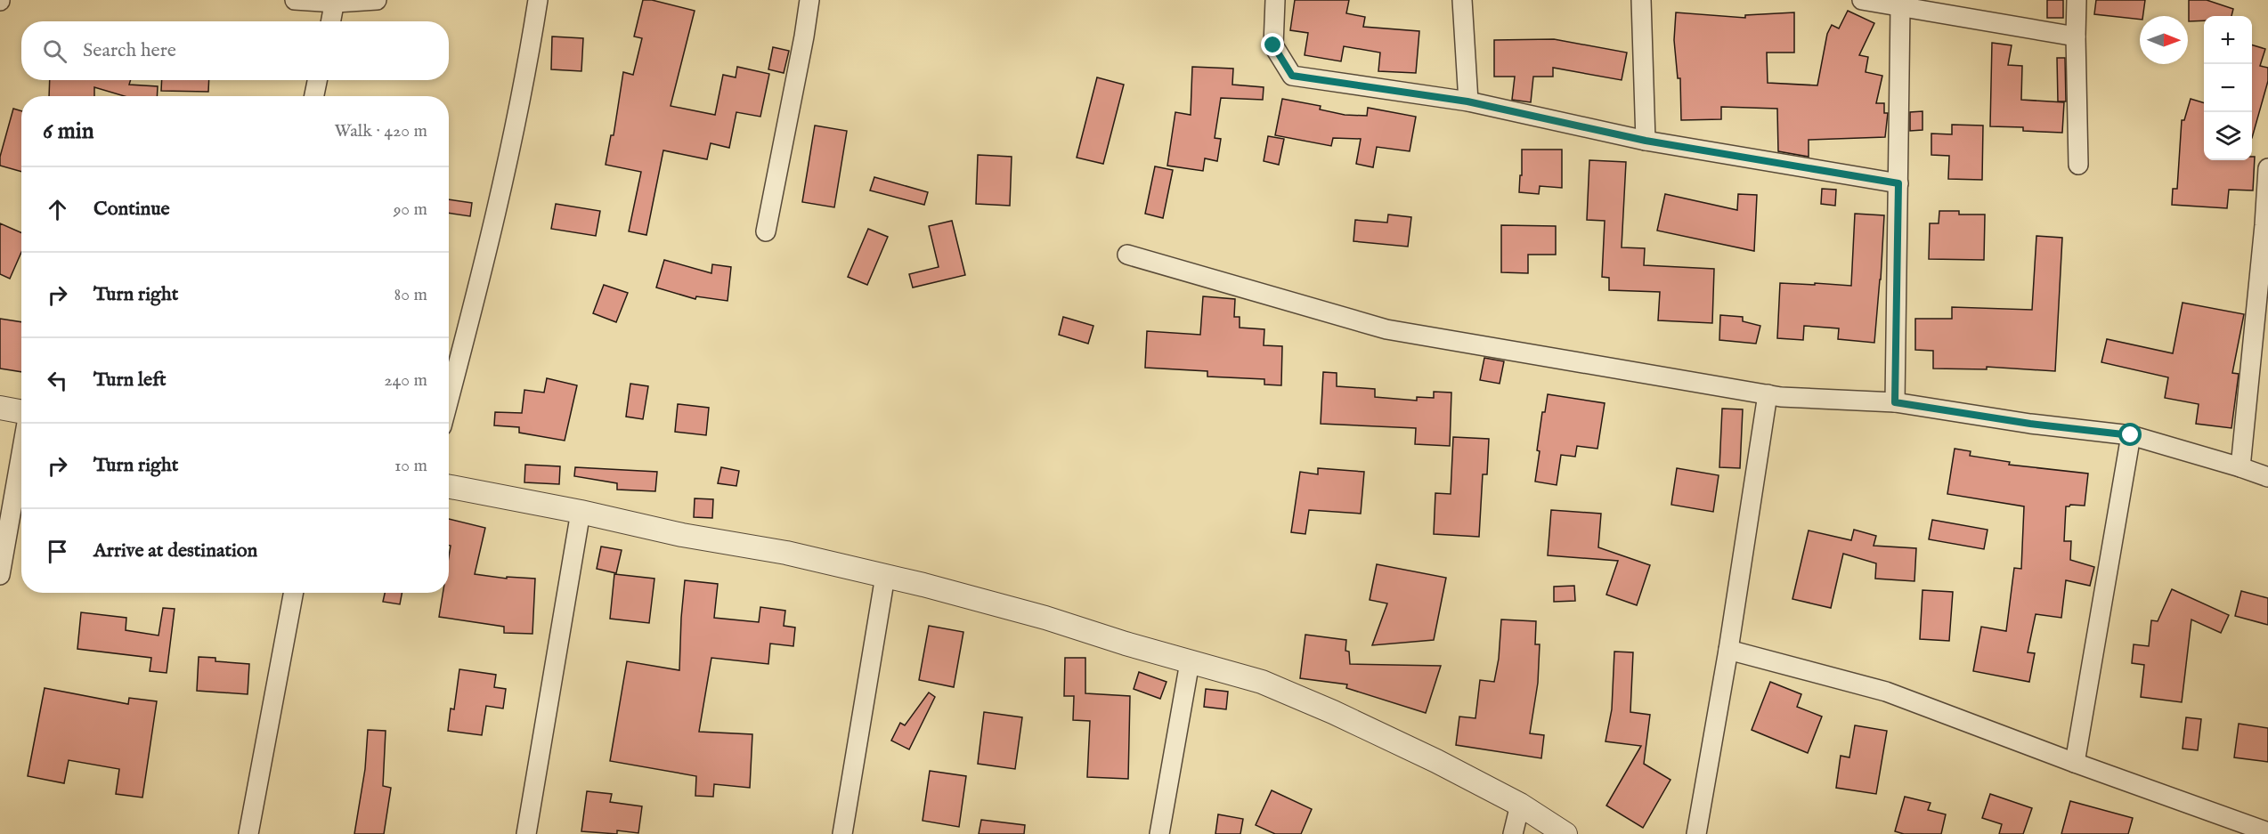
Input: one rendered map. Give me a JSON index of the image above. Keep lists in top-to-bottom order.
{
  "north": "right",
  "page": {
    "map_buttons": ["+", "−"],
    "search": "Search here",
    "heading": ["6 min", "Walk · 420 m"],
    "list": [
      ["Continue", "90 m"],
      ["Turn right", "80 m"],
      ["Turn left", "240 m"],
      ["Turn right", "10 m"],
      "Arrive at destination"
    ]
  }
}
